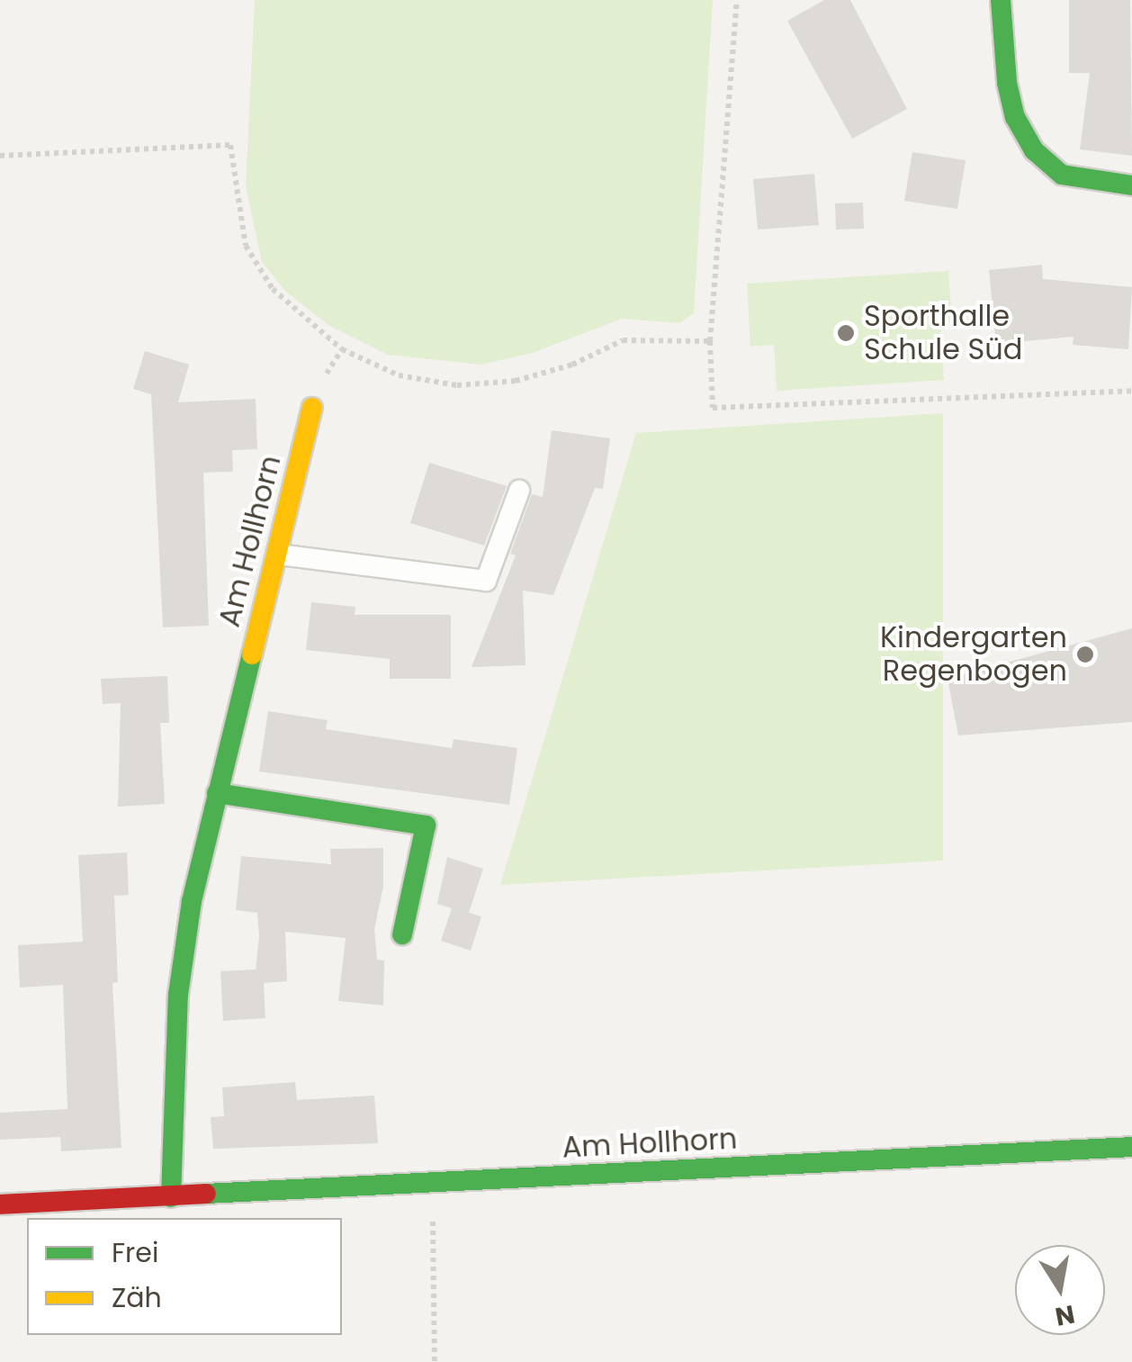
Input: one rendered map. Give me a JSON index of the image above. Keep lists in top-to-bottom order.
{
  "streets": {
    "street": ["Am Hollhorn"]
  },
  "places": ["Sporthalle Schule Süd", "Kindergarten Regenbogen"],
  "legend": ["Frei", "Zäh"],
  "north": "bottom"
}
